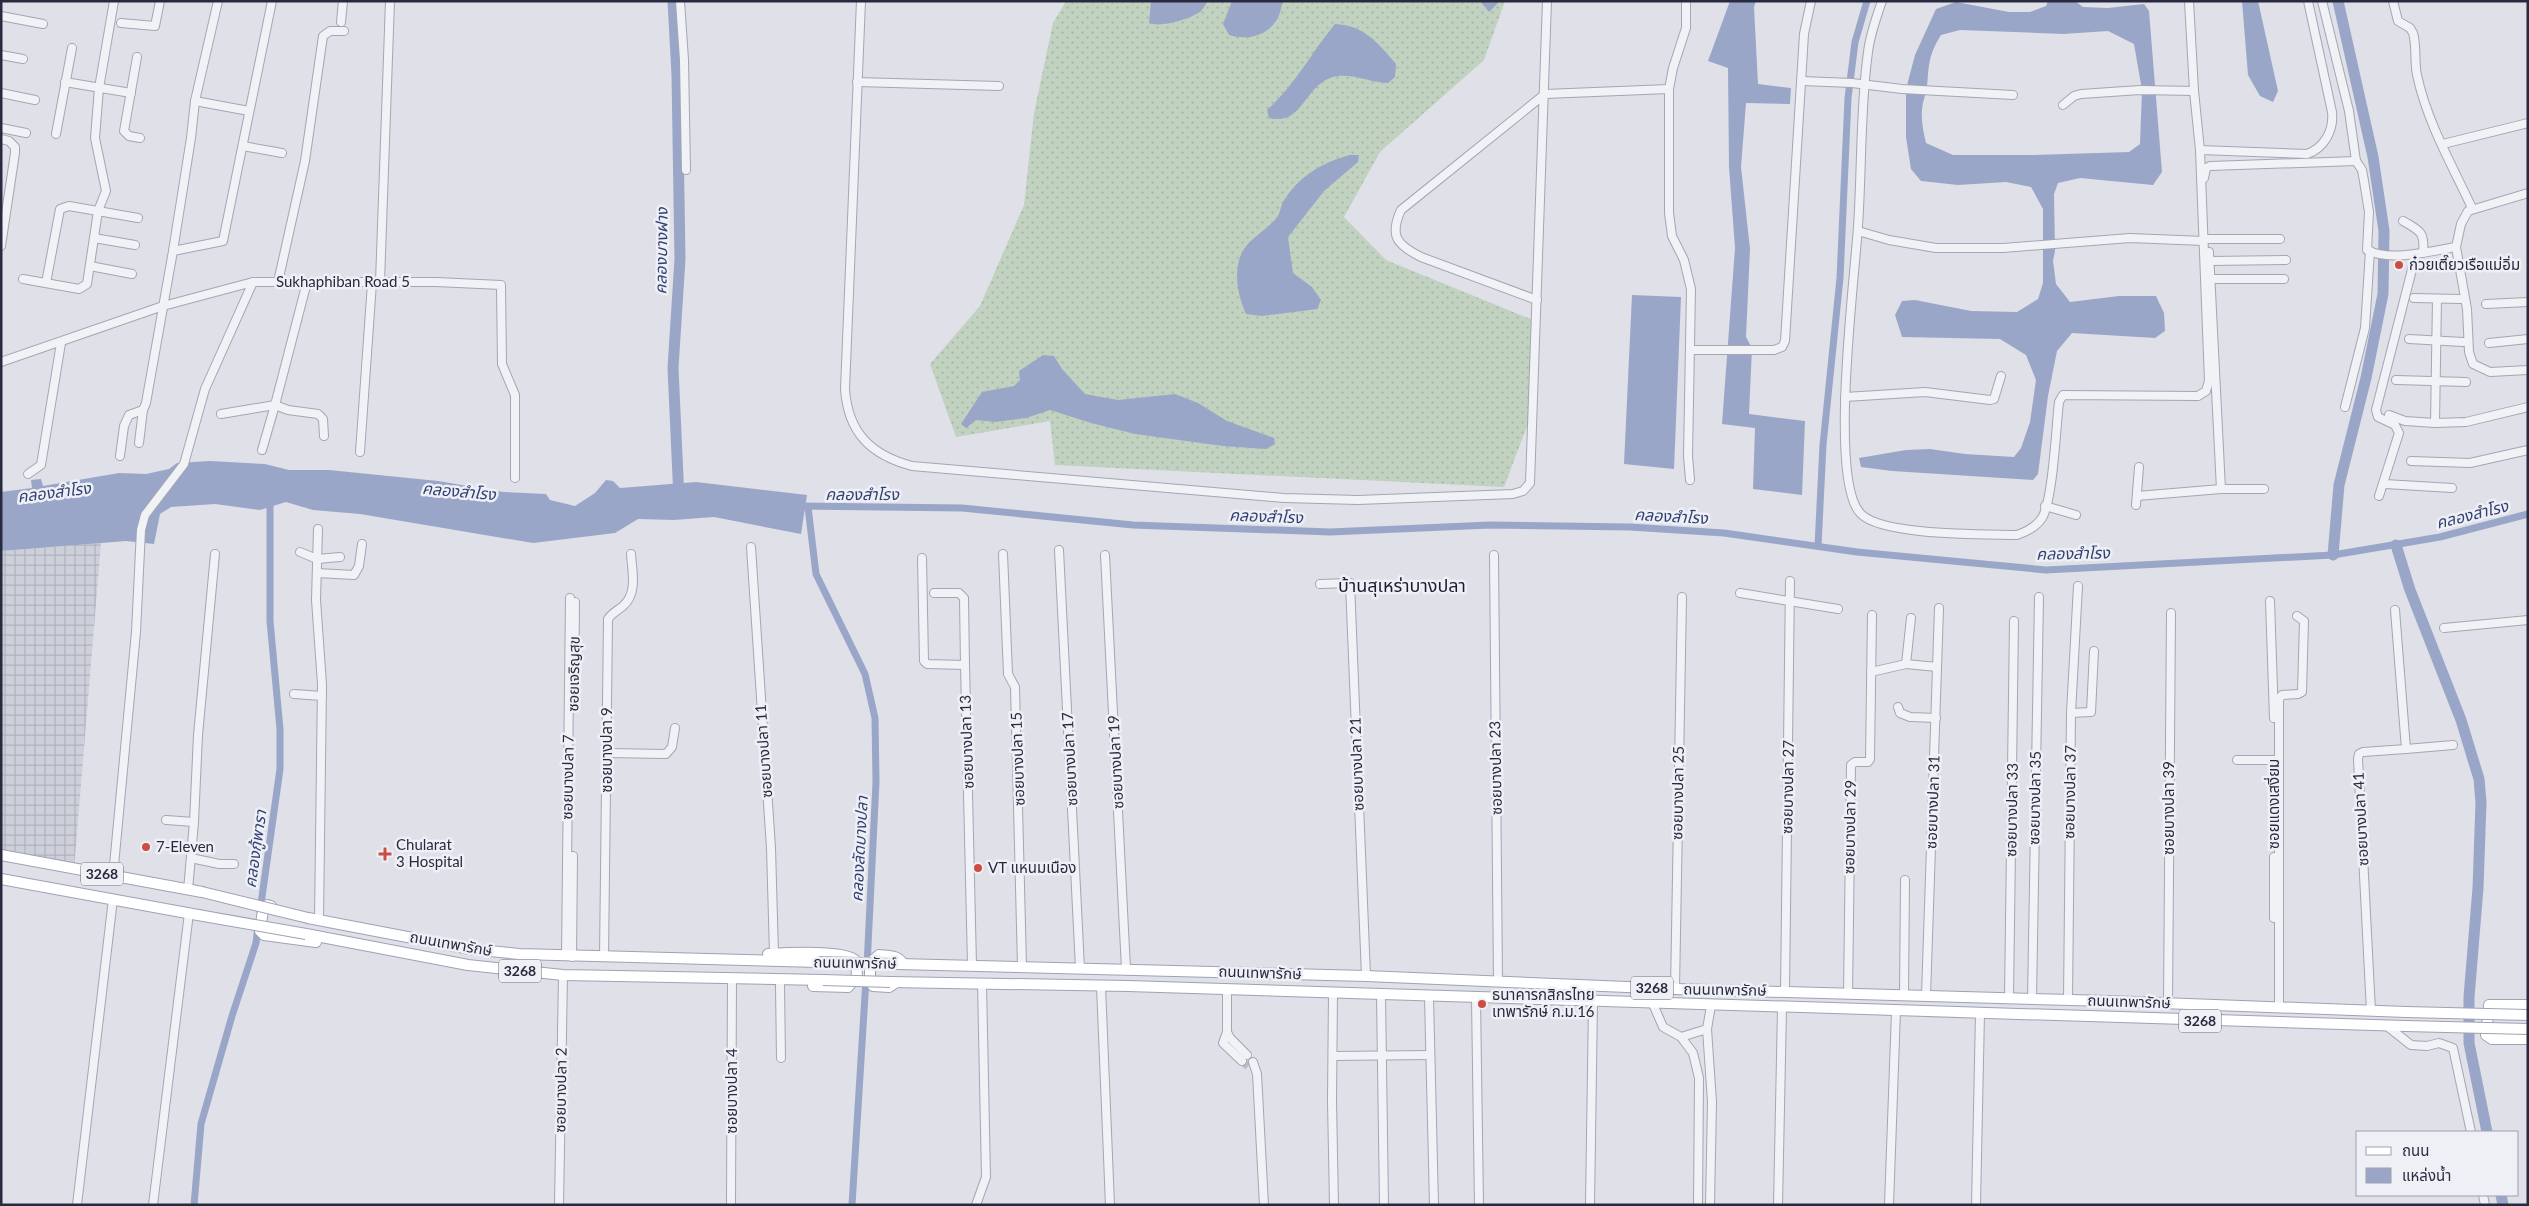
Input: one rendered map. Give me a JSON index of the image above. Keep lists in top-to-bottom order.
{
  "streets": {
    "main road": ["3268", "ถนนเทพารักษ์"],
    "street": [
      "Sukhaphiban Road 5",
      "ซอยบางปลา 13",
      "ซอยบางปลา 9",
      "ซอยบางปลา 11",
      "ซอยบางปลา 15",
      "ซอยบางปลา 17",
      "ซอยบางปลา 19",
      "ซอยบางปลา 21",
      "ซอยบางปลา 23",
      "ซอยบางปลา 7",
      "ซอยบางปลา 27",
      "ซอยบางปลา 37",
      "ซอยบางปลา 25",
      "ซอยบางปลา 35",
      "ซอยบางปลา 31",
      "ซอยแดงเสงี่ยม",
      "ซอยบางปลา 39",
      "ซอยบางปลา 33",
      "ซอยบางปลา 41",
      "ซอยบางปลา 29",
      "ซอยบางปลา 2",
      "ซอยบางปลา 4"
    ]
  },
  "crossings": [
    ["ซอยบางปลา 13", "ถนนเทพารักษ์"],
    ["ซอยบางปลา 9", "ถนนเทพารักษ์"],
    ["ซอยบางปลา 15", "ถนนเทพารักษ์"],
    ["ซอยบางปลา 17", "ถนนเทพารักษ์"],
    ["ซอยบางปลา 19", "ถนนเทพารักษ์"],
    ["ซอยบางปลา 21", "ถนนเทพารักษ์"],
    ["ซอยบางปลา 23", "ถนนเทพารักษ์"],
    ["ซอยบางปลา 7", "ถนนเทพารักษ์"],
    ["ซอยบางปลา 27", "ถนนเทพารักษ์"],
    ["ซอยบางปลา 37", "ถนนเทพารักษ์"],
    ["ซอยบางปลา 25", "ถนนเทพารักษ์"],
    ["ซอยบางปลา 35", "ถนนเทพารักษ์"],
    ["ซอยบางปลา 31", "ถนนเทพารักษ์"],
    ["ซอยแดงเสงี่ยม", "ถนนเทพารักษ์"],
    ["ซอยบางปลา 39", "ถนนเทพารักษ์"],
    ["ซอยบางปลา 33", "ถนนเทพารักษ์"],
    ["ซอยบางปลา 41", "ถนนเทพารักษ์"],
    ["ซอยบางปลา 29", "ถนนเทพารักษ์"],
    ["ถนนเทพารักษ์", "ซอยบางปลา 2"],
    ["ถนนเทพารักษ์", "ซอยบางปลา 4"]
  ],
  "districts": ["บ้านสุเหร่าบางปลา"],
  "water": [
    "คลองบางฝาง",
    "คลองสำโรง",
    "คลองกู้พารา",
    "คลองลัดบางปลา"
  ],
  "places": {
    "other": [
      "ก๋วยเตี๊ยวเรือแม่อิ่ม",
      "7-Eleven",
      "VT แหนมเนือง",
      "ธนาคารกสิกรไทย เทพารักษ์ ก.ม.16"
    ],
    "health": ["Chularat 3 Hospital"]
  },
  "legend": ["ถนน", "แหล่งน้ำ"]
}
